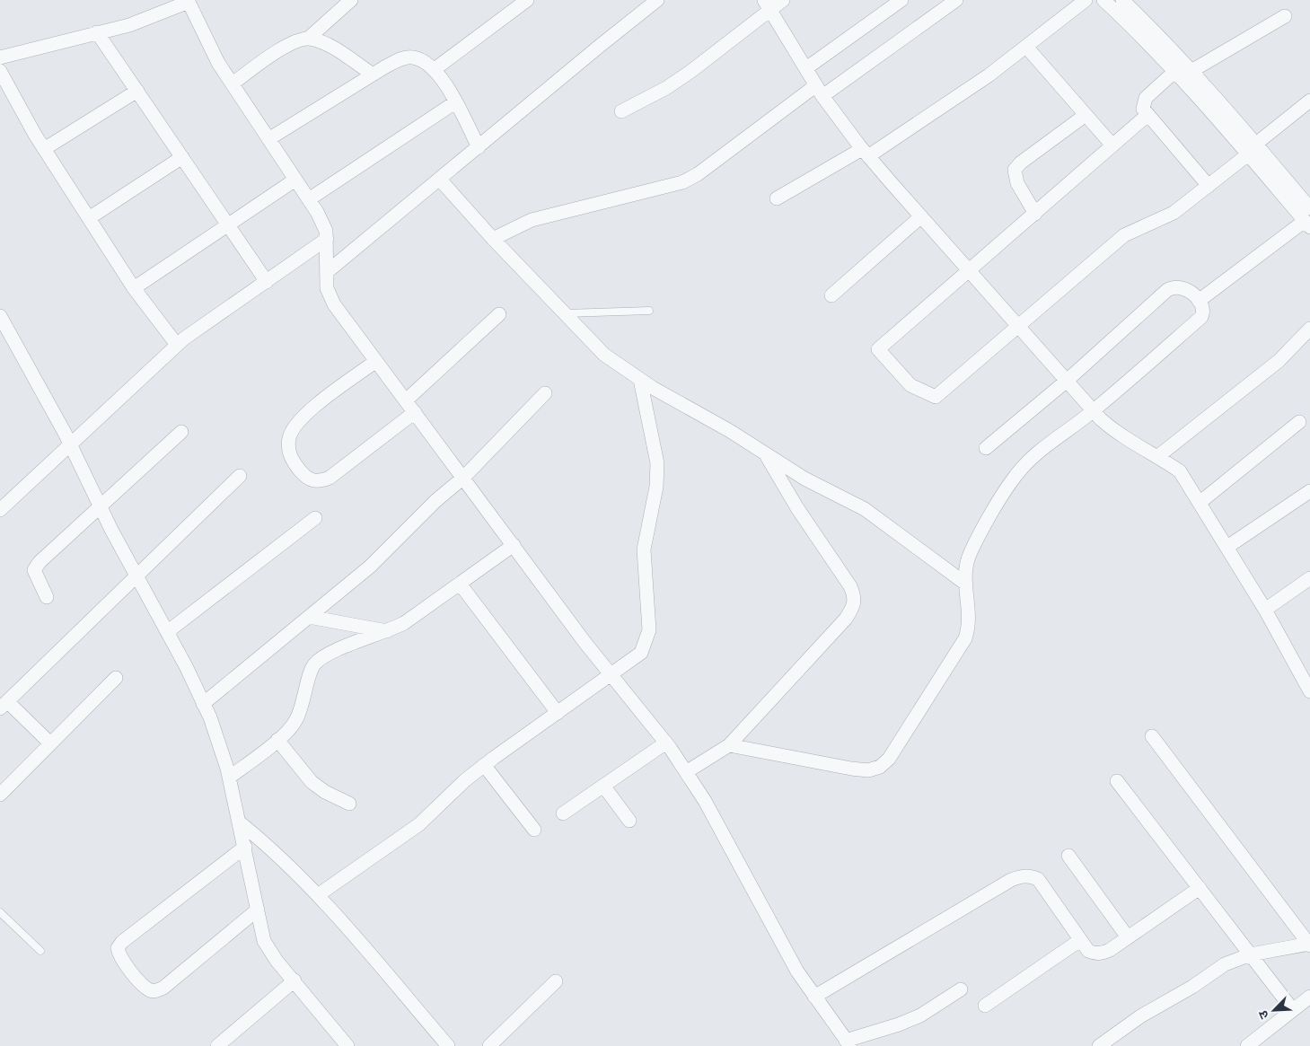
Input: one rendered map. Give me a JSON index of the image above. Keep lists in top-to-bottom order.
{
  "north": "bottom left"
}
